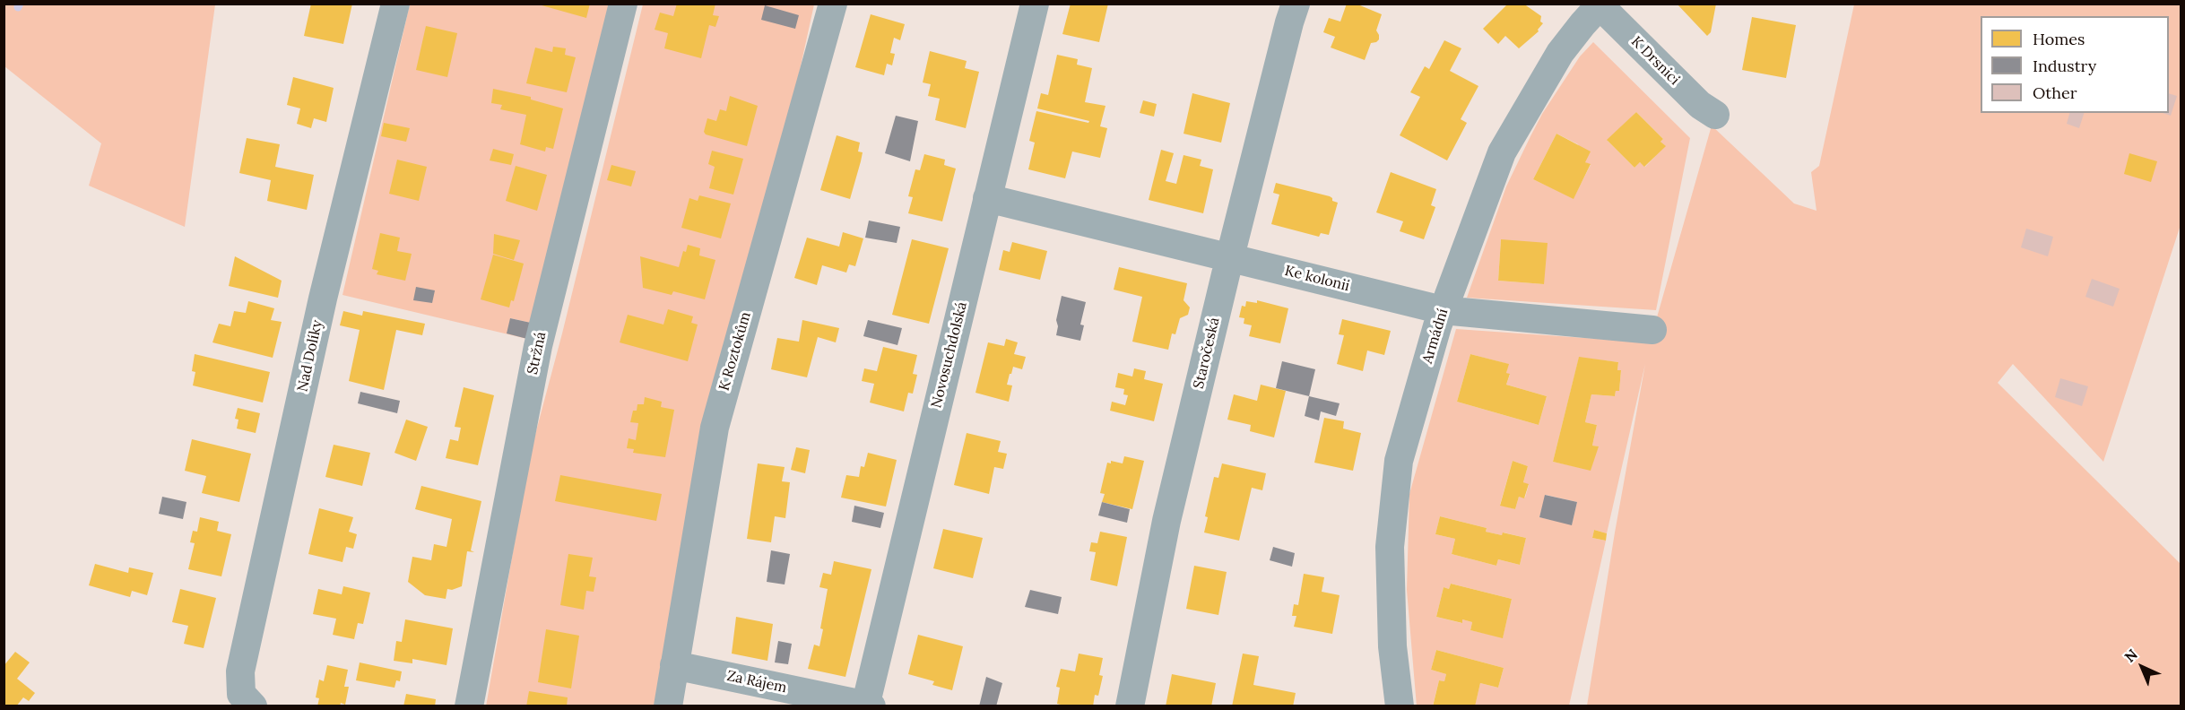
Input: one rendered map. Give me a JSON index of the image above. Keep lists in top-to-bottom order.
{
  "streets": {
    "street": [
      "K Drsnici",
      "Ke kolonii",
      "Armádní",
      "K Roztokům",
      "Stržná",
      "Staročeská",
      "Novosuchdolská",
      "Nad Dolíky",
      "Za Rájem"
    ]
  },
  "crossings": [
    ["K Drsnici", "Armádní"],
    ["Ke kolonii", "Armádní"],
    ["Ke kolonii", "Staročeská"],
    ["Ke kolonii", "Novosuchdolská"],
    ["K Roztokům", "Za Rájem"],
    ["Novosuchdolská", "Za Rájem"]
  ],
  "legend": ["Homes", "Industry", "Other"],
  "north": "top left"
}
